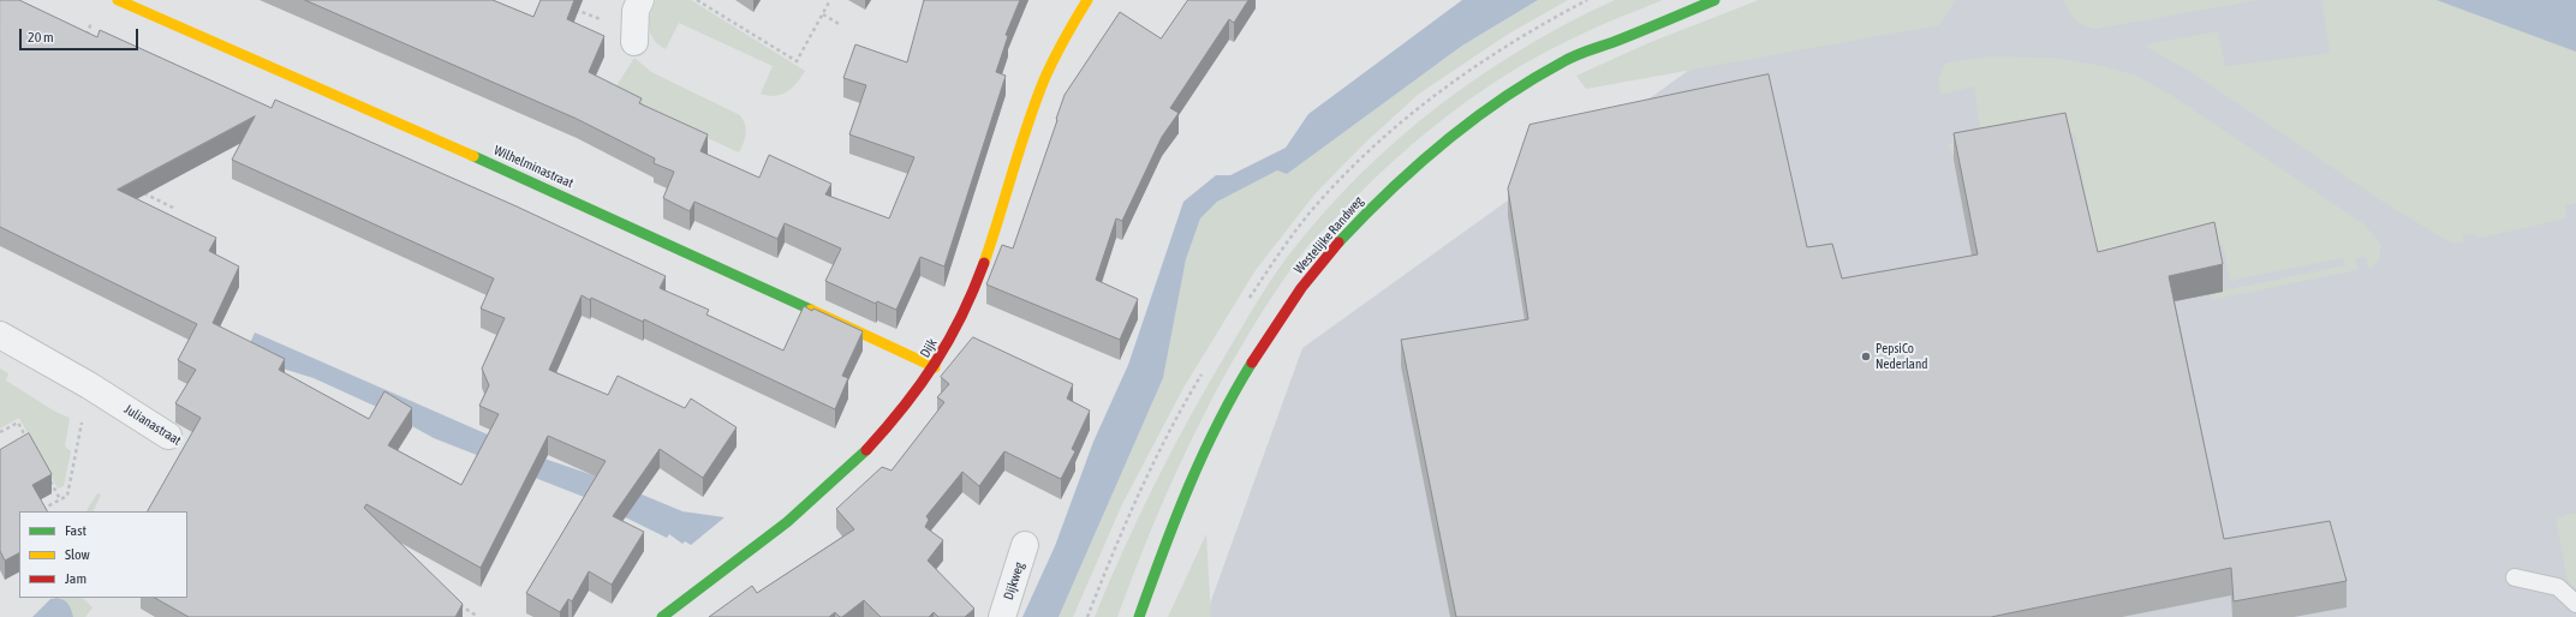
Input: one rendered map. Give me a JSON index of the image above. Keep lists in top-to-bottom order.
{
  "streets": {
    "street": [
      "Wilhelminastraat",
      "Westelijke Randweg",
      "Dijk",
      "Julianastraat",
      "Dijkweg"
    ]
  },
  "crossings": [
    ["Wilhelminastraat", "Dijk"]
  ],
  "places": ["PepsiCo Nederland"],
  "legend": ["Fast", "Slow", "Jam"],
  "scale_bar": "20 m"
}
